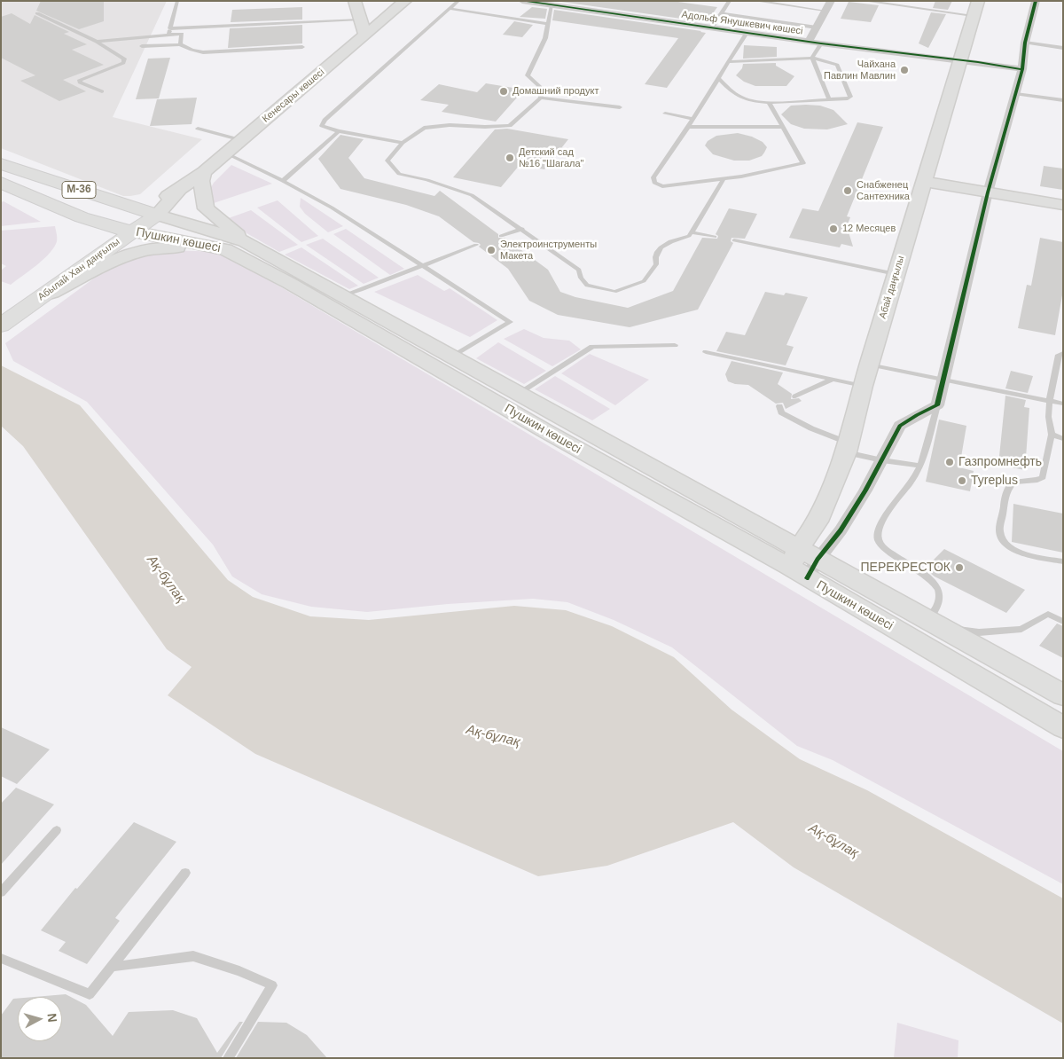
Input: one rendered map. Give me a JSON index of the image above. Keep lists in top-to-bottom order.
{
  "streets": {
    "main road": [
      "Кенесары көшесі",
      "M-36",
      "Пушкин көшесі",
      "Абылай Хан даңғылы",
      "Абай даңғылы"
    ],
    "street": ["Адольф Янушкевич көшесі"]
  },
  "crossings": [
    ["Адольф Янушкевич көшесі", "Абай даңғылы"],
    ["Кенесары көшесі", "Пушкин көшесі"],
    ["Кенесары көшесі", "Абылай Хан даңғылы"],
    ["Пушкин көшесі", "Абылай Хан даңғылы"],
    ["Пушкин көшесі", "Абай даңғылы"]
  ],
  "water": ["Ақ-бұлақ"],
  "places": [
    "Чайхана Павлин Мавлин",
    "Домашний продукт",
    "Детский сад №16 \"Шагала\"",
    "Снабженец Сантехника",
    "12 Месяцев",
    "Электроинструменты Макета",
    "Газпромнефть",
    "Tyreplus",
    "ПЕРЕКРЕСТОК"
  ],
  "north": "right"
}
